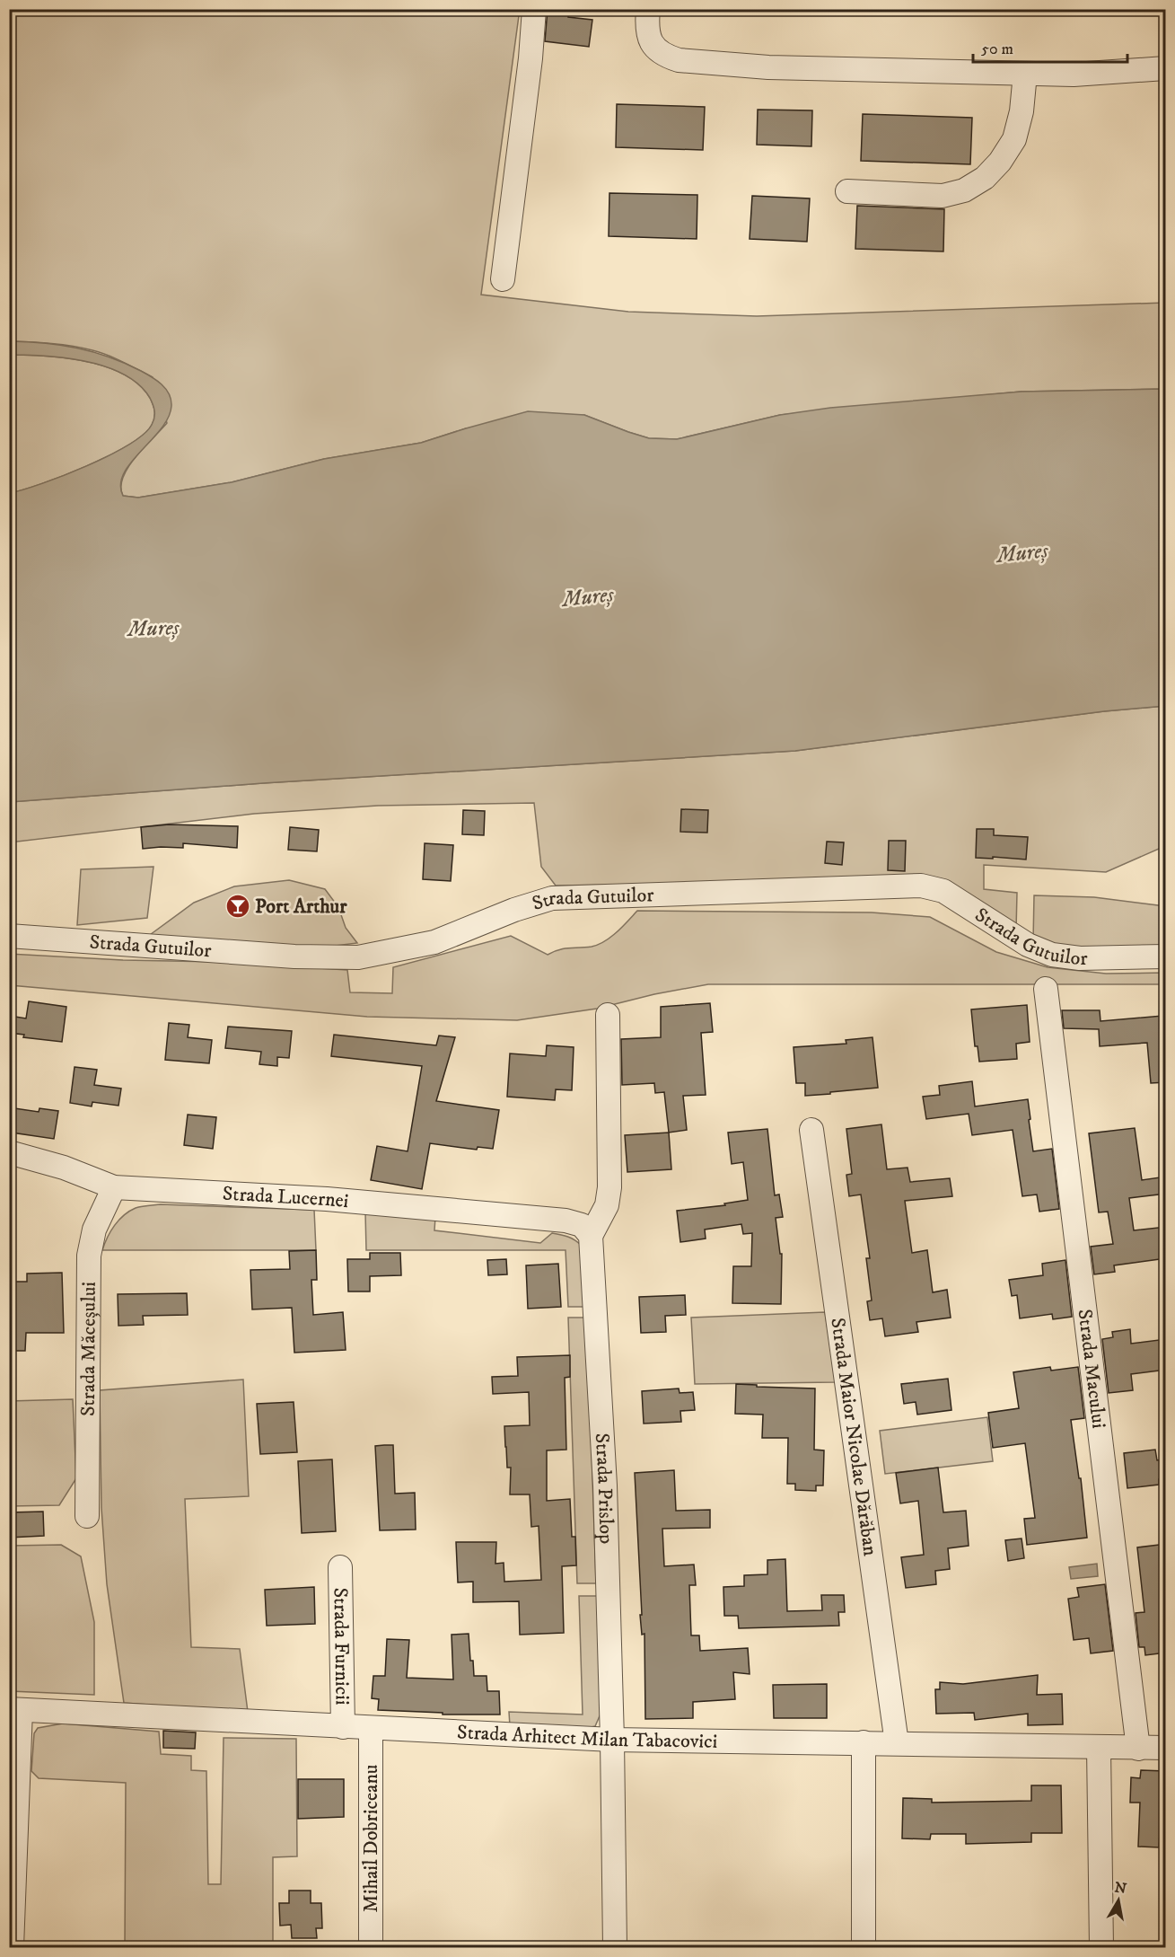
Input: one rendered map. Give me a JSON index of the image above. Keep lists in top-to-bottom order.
{
  "streets": {
    "street": [
      "Strada Gutuilor",
      "Strada Lucernei",
      "Strada Măceșului",
      "Strada Macului",
      "Strada Maior Nicolae Dărăban",
      "Strada Prislop",
      "Strada Furnicii",
      "Strada Arhitect Milan Tabacovici",
      "Mihail Dobriceanu"
    ]
  },
  "crossings": [
    ["Strada Lucernei", "Strada Măceșului"],
    ["Strada Lucernei", "Strada Prislop"],
    ["Strada Macului", "Strada Arhitect Milan Tabacovici"],
    ["Strada Maior Nicolae Dărăban", "Strada Arhitect Milan Tabacovici"],
    ["Strada Prislop", "Strada Arhitect Milan Tabacovici"],
    ["Strada Furnicii", "Strada Arhitect Milan Tabacovici"],
    ["Strada Arhitect Milan Tabacovici", "Mihail Dobriceanu"]
  ],
  "water": ["Mureș"],
  "places": {
    "bar": ["Port Arthur"]
  },
  "scale_bar": "50 m",
  "north": "top"
}
